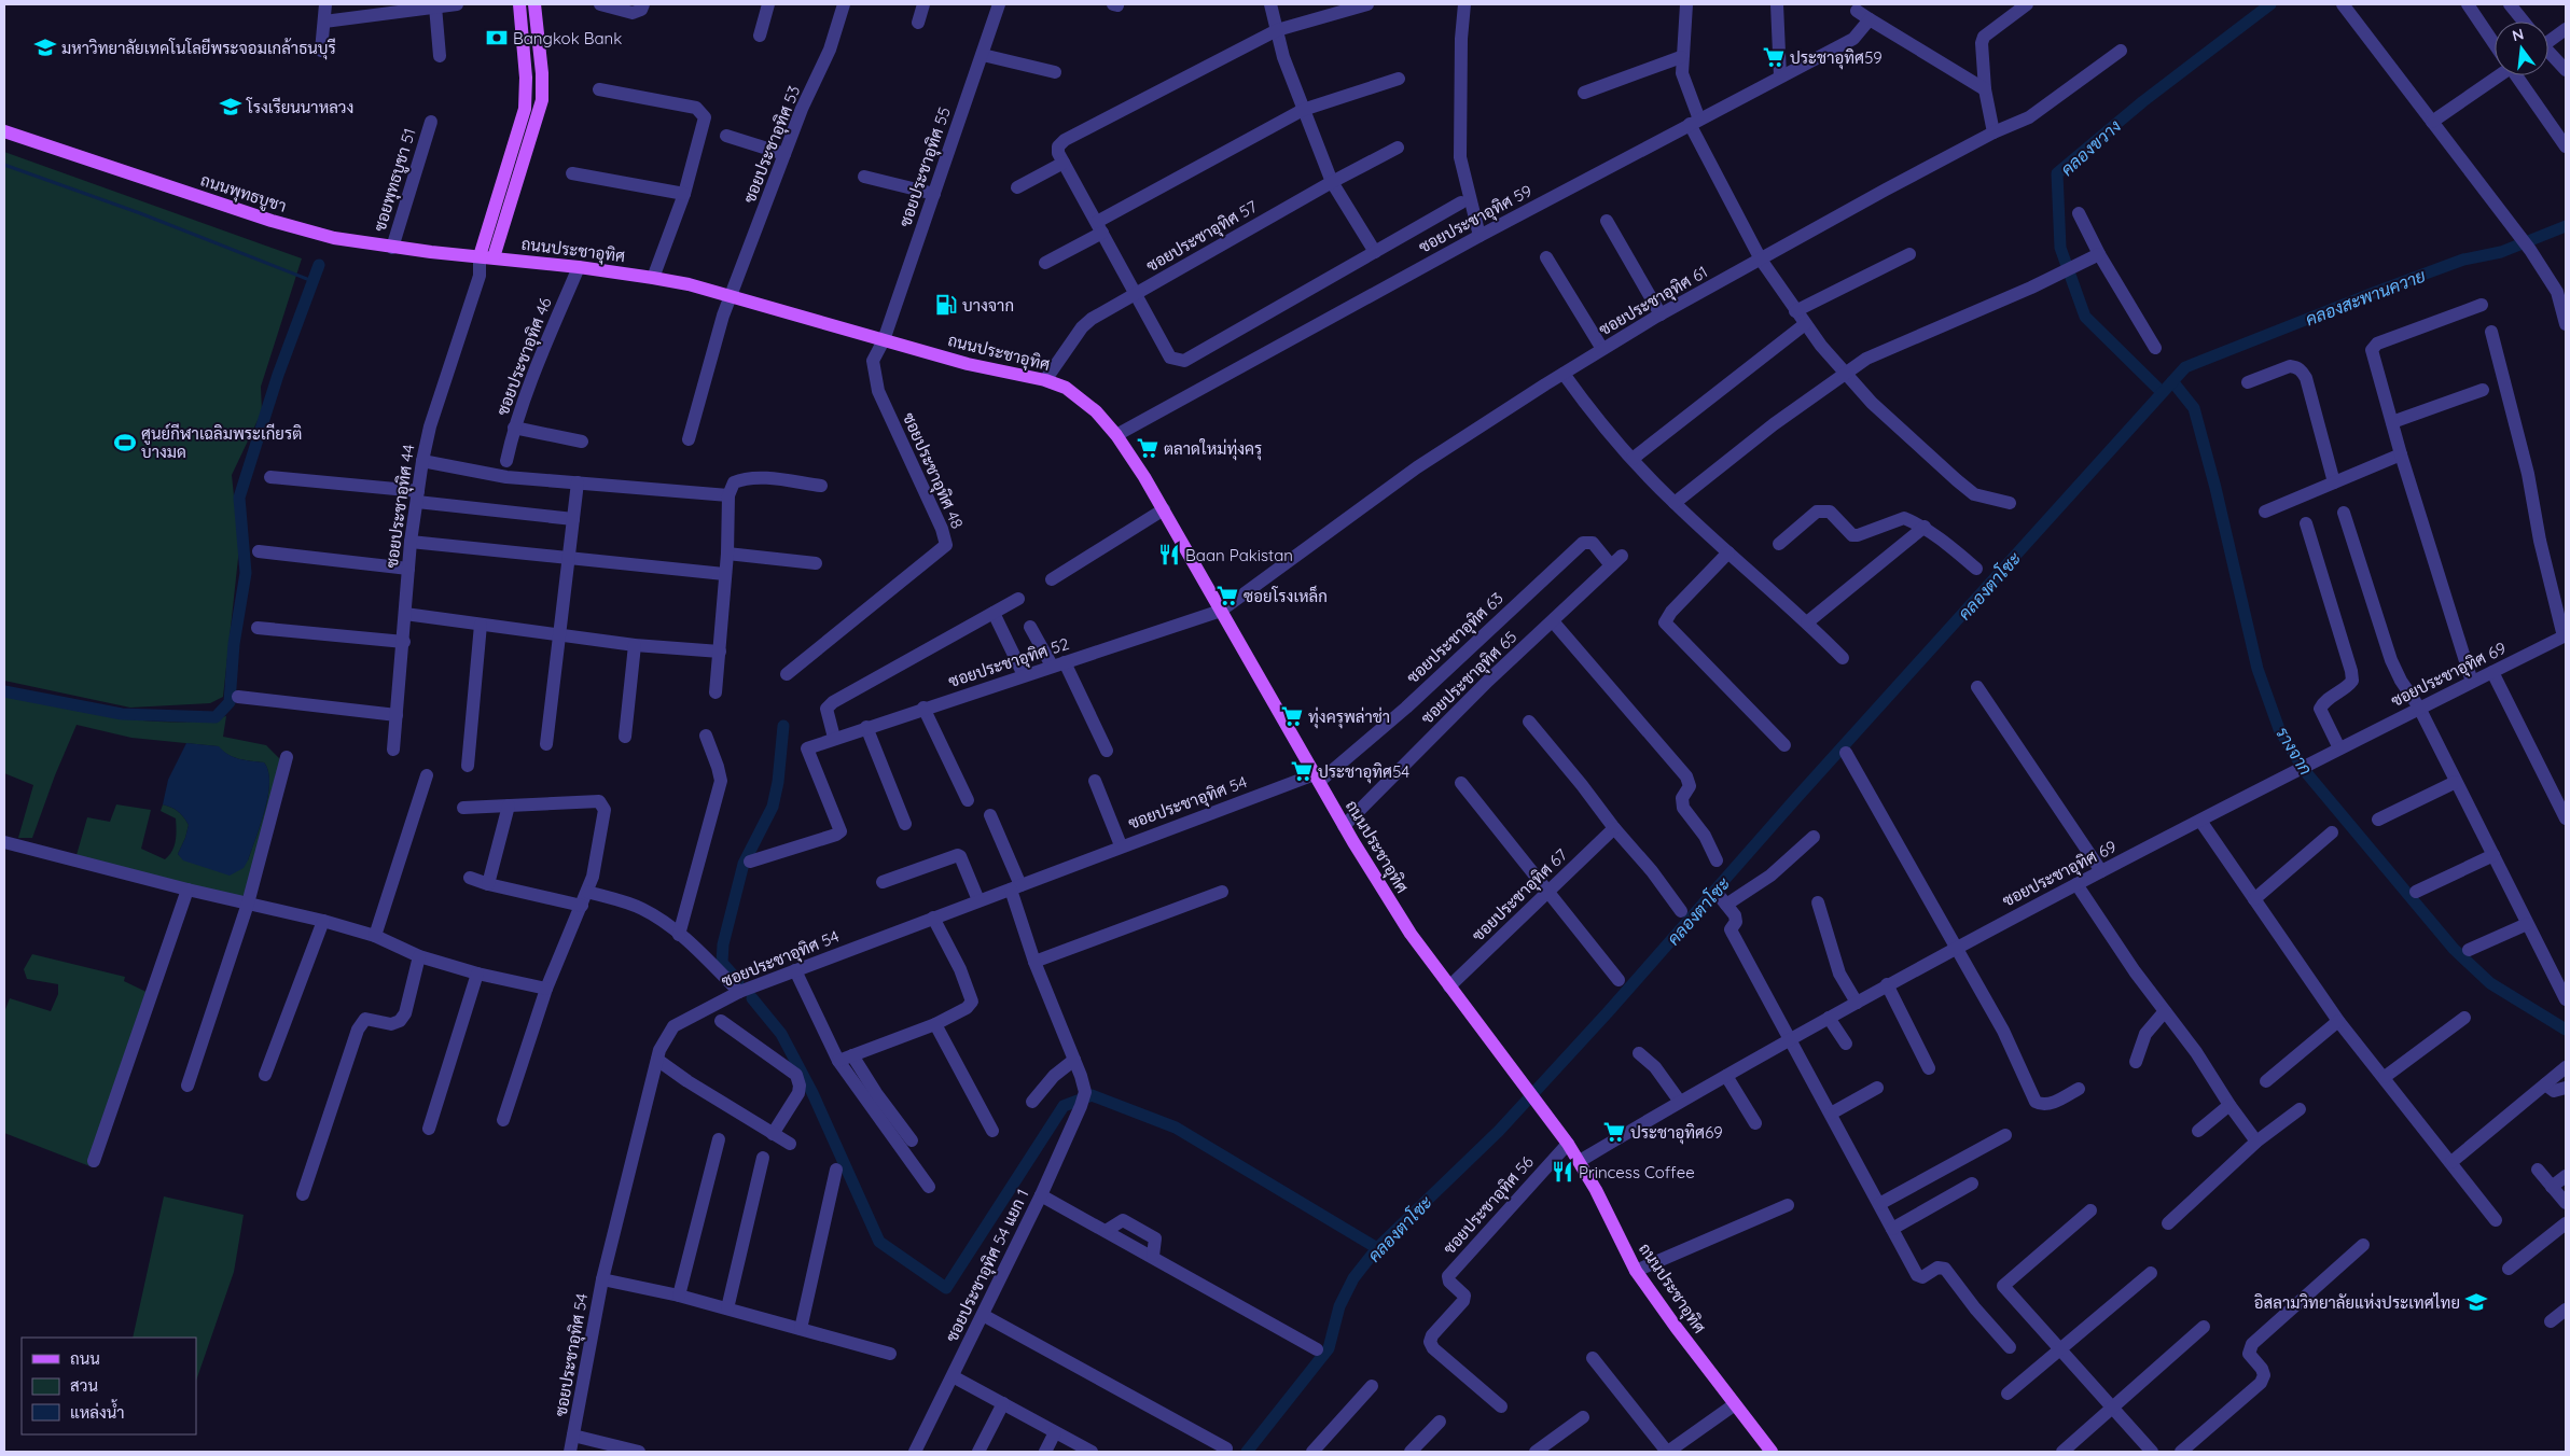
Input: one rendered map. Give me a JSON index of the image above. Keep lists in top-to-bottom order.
{
  "streets": {
    "main road": ["ถนนพุทธบูชา", "ถนนประชาอุทิศ"],
    "street": [
      "ซอยประชาอุทิศ 53",
      "ซอยประชาอุทิศ 55",
      "ซอยพุทธบูชา 51",
      "ซอยประชาอุทิศ 59",
      "ซอยประชาอุทิศ 57",
      "ซอยประชาอุทิศ 61",
      "ซอยประชาอุทิศ 46",
      "ซอยประชาอุทิศ 48",
      "ซอยประชาอุทิศ 44",
      "ซอยประชาอุทิศ 63",
      "ซอยประชาอุทิศ 52",
      "ซอยประชาอุทิศ 69",
      "ซอยประชาอุทิศ 65",
      "ซอยประชาอุทิศ 54",
      "ซอยประชาอุทิศ 67",
      "ซอยประชาอุทิศ 56",
      "ซอยประชาอุทิศ 54 แยก 1"
    ]
  },
  "crossings": [
    ["ซอยประชาอุทิศ 53", "ถนนประชาอุทิศ"],
    ["ซอยประชาอุทิศ 55", "ถนนประชาอุทิศ"],
    ["ซอยประชาอุทิศ 55", "ซอยประชาอุทิศ 48"],
    ["ซอยพุทธบูชา 51", "ถนนพุทธบูชา"],
    ["ถนนพุทธบูชา", "ถนนประชาอุทิศ"],
    ["ถนนพุทธบูชา", "ซอยประชาอุทิศ 44"],
    ["ซอยประชาอุทิศ 59", "ถนนประชาอุทิศ"],
    ["ซอยประชาอุทิศ 57", "ถนนประชาอุทิศ"],
    ["ถนนประชาอุทิศ", "ซอยประชาอุทิศ 61"],
    ["ถนนประชาอุทิศ", "ซอยประชาอุทิศ 46"],
    ["ถนนประชาอุทิศ", "ซอยประชาอุทิศ 48"],
    ["ถนนประชาอุทิศ", "ซอยประชาอุทิศ 44"],
    ["ถนนประชาอุทิศ", "ซอยประชาอุทิศ 63"],
    ["ถนนประชาอุทิศ", "ซอยประชาอุทิศ 52"],
    ["ถนนประชาอุทิศ", "ซอยประชาอุทิศ 69"],
    ["ถนนประชาอุทิศ", "ซอยประชาอุทิศ 65"],
    ["ถนนประชาอุทิศ", "ซอยประชาอุทิศ 54"],
    ["ถนนประชาอุทิศ", "ซอยประชาอุทิศ 67"],
    ["ถนนประชาอุทิศ", "ซอยประชาอุทิศ 56"],
    ["ซอยประชาอุทิศ 61", "ซอยประชาอุทิศ 52"],
    ["ซอยประชาอุทิศ 63", "ซอยประชาอุทิศ 65"],
    ["ซอยประชาอุทิศ 63", "ซอยประชาอุทิศ 54"]
  ],
  "water": [
    "คลองขวาง",
    "คลองสะพานควาย",
    "คลองตาโซะ",
    "รางจาก"
  ],
  "places": {
    "bank": ["Bangkok Bank"],
    "school or university": ["มหาวิทยาลัยเทคโนโลยีพระจอมเกล้าธนบุรี", "โรงเรียนนาหลวง", "อิสลามวิทยาลัยแห่งประเทศไทย"],
    "supermarket": [
      "ประชาอุทิศ59",
      "ตลาดใหม่ทุ่งครุ",
      "ซอยโรงเหล็ก",
      "ทุ่งครุพล่าช่า",
      "ประชาอุทิศ54",
      "ประชาอุทิศ69"
    ],
    "fuel station": ["บางจาก"],
    "sports": ["ศูนย์กีฬาเฉลิมพระเกียรติ บางมด"],
    "restaurant": ["Baan Pakistan", "Princess Coffee"]
  },
  "legend": ["ถนน", "สวน", "แหล่งน้ำ"],
  "north": "top"
}
